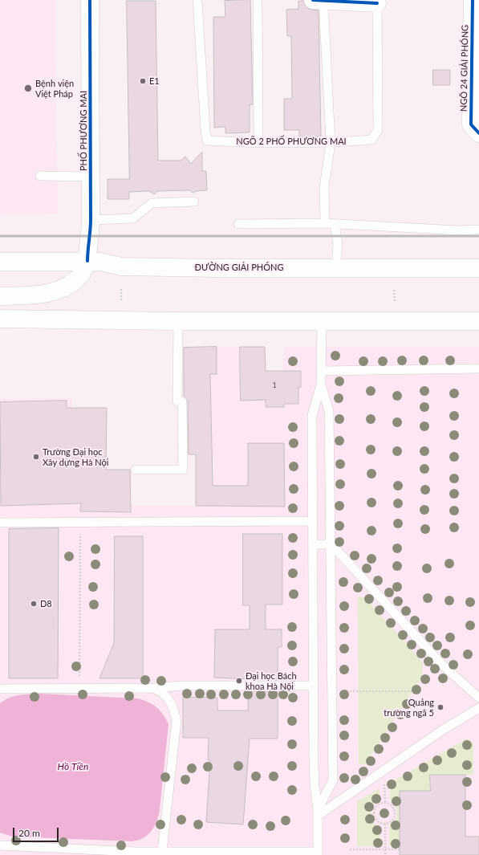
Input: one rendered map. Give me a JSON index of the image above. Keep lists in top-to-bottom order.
{
  "streets": {
    "main road": [
      "NGÕ 24 GIẢI PHÓNG",
      "PHỐ PHƯƠNG MAI",
      "NGÕ 2 PHỐ PHƯƠNG MAI",
      "ĐƯỜNG GIẢI PHÓNG"
    ]
  },
  "crossings": [
    ["PHỐ PHƯƠNG MAI", "ĐƯỜNG GIẢI PHÓNG"]
  ],
  "water": ["Hồ Tiền"],
  "places": [
    "E1",
    "Bệnh viện Việt Pháp",
    "Trường Đại học Xây dựng Hà Nội",
    "D8",
    "Đại học Bách khoa Hà Nội",
    "Quảng trường ngã 5"
  ],
  "house_numbers": ["1"],
  "scale_bar": "20 m"
}
